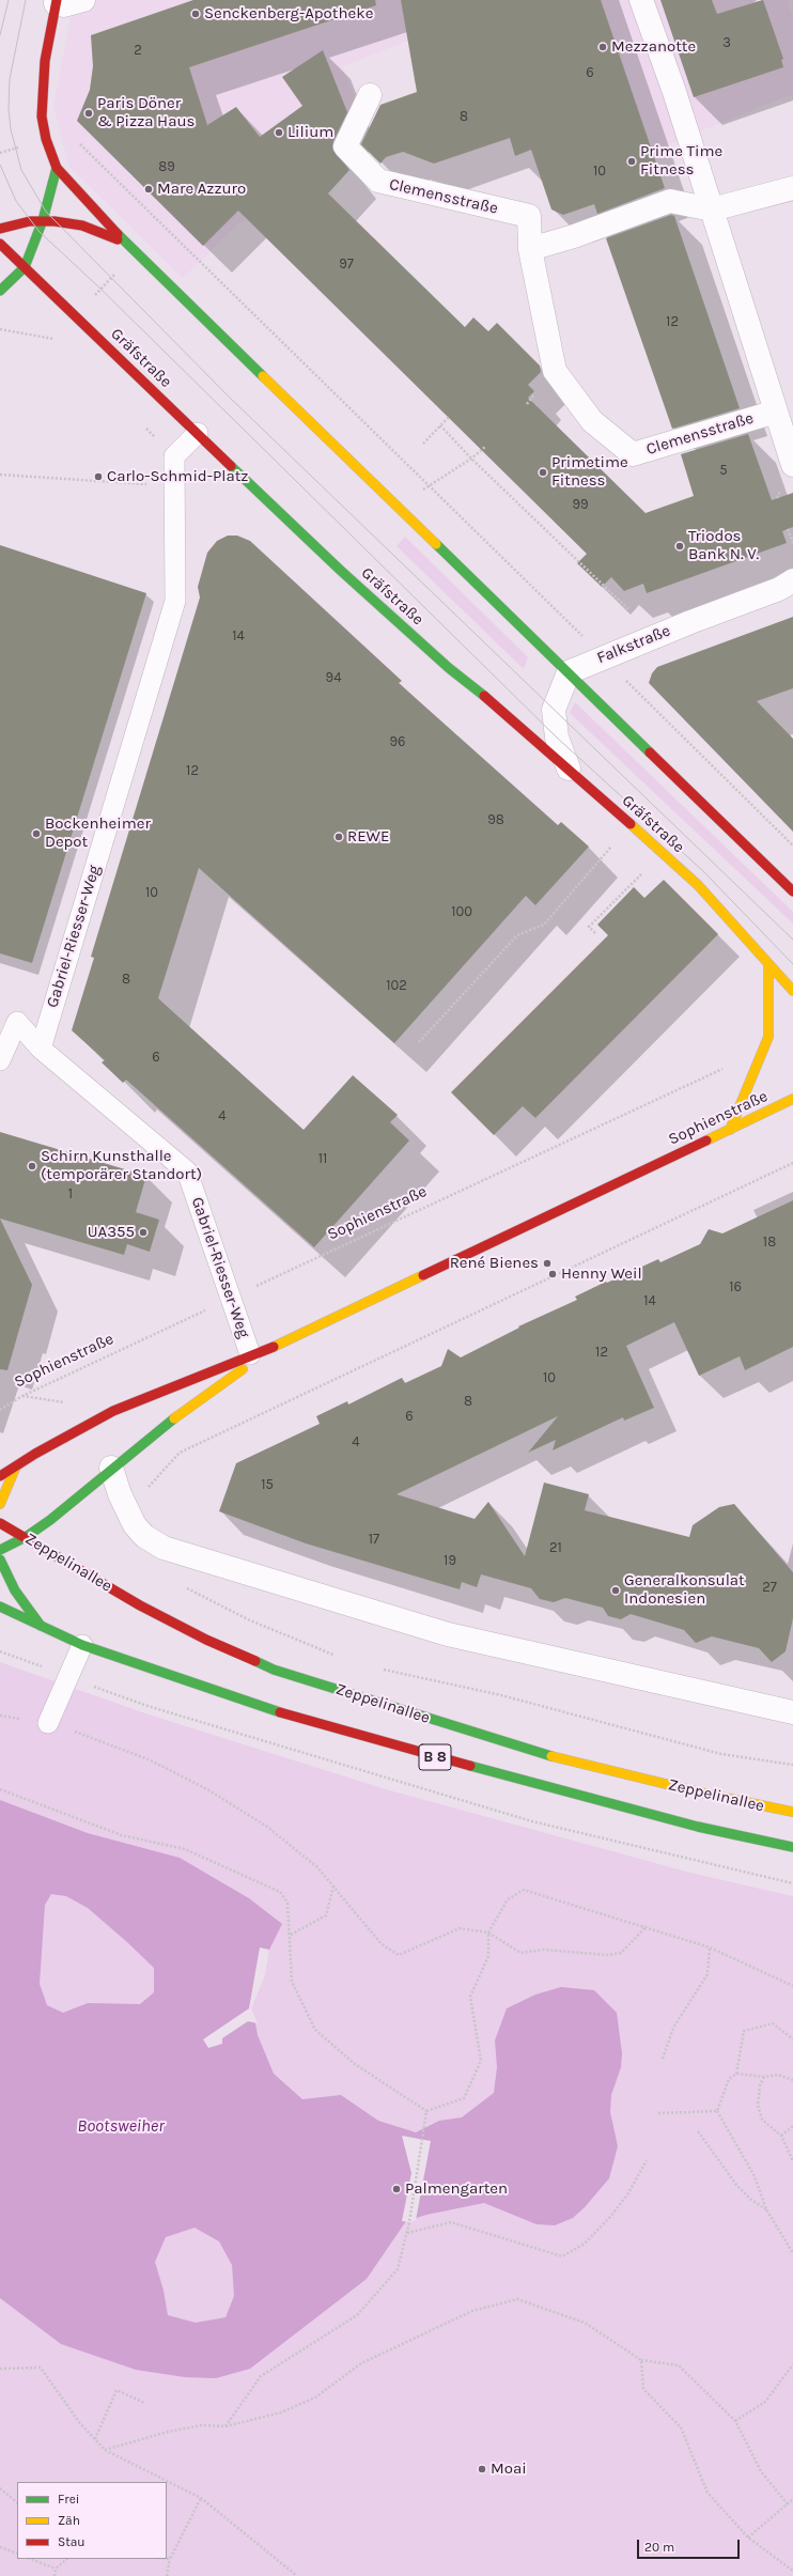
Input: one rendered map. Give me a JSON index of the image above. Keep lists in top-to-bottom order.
{
  "streets": {
    "street": [
      "Clemensstraße",
      "Gräfstraße",
      "Falkstraße",
      "Sophienstraße",
      "Zeppelinallee",
      "B 8"
    ],
    "lane": ["Gabriel-Riesser-Weg"]
  },
  "crossings": [
    ["Gräfstraße", "Gabriel-Riesser-Weg"],
    ["Gabriel-Riesser-Weg", "Sophienstraße"],
    ["Sophienstraße", "Zeppelinallee"]
  ],
  "water": ["Bootsweiher"],
  "places": [
    "Senckenberg-Apotheke",
    "Mezzanotte",
    "Paris Döner & Pizza Haus",
    "Lilium",
    "Prime Time Fitness",
    "Mare Azzuro",
    "Primetime Fitness",
    "Carlo-Schmid-Platz",
    "Triodos Bank N. V.",
    "Bockenheimer Depot",
    "REWE",
    "Schirn Kunsthalle (temporärer Standort)",
    "UA355",
    "René Bienes",
    "Henny Weil",
    "Generalkonsulat Indonesien",
    "Palmengarten",
    "Moai"
  ],
  "house_numbers": [
    "3",
    "2",
    "6",
    "8",
    "89",
    "10",
    "97",
    "12",
    "5",
    "99",
    "14",
    "94",
    "96",
    "12",
    "98",
    "10",
    "100",
    "8",
    "102",
    "6",
    "4",
    "11",
    "1",
    "18",
    "16",
    "14",
    "12",
    "10",
    "8",
    "6",
    "4",
    "15",
    "17",
    "21",
    "19",
    "27"
  ],
  "legend": ["Frei", "Zäh", "Stau"],
  "scale_bar": "20 m"
}
